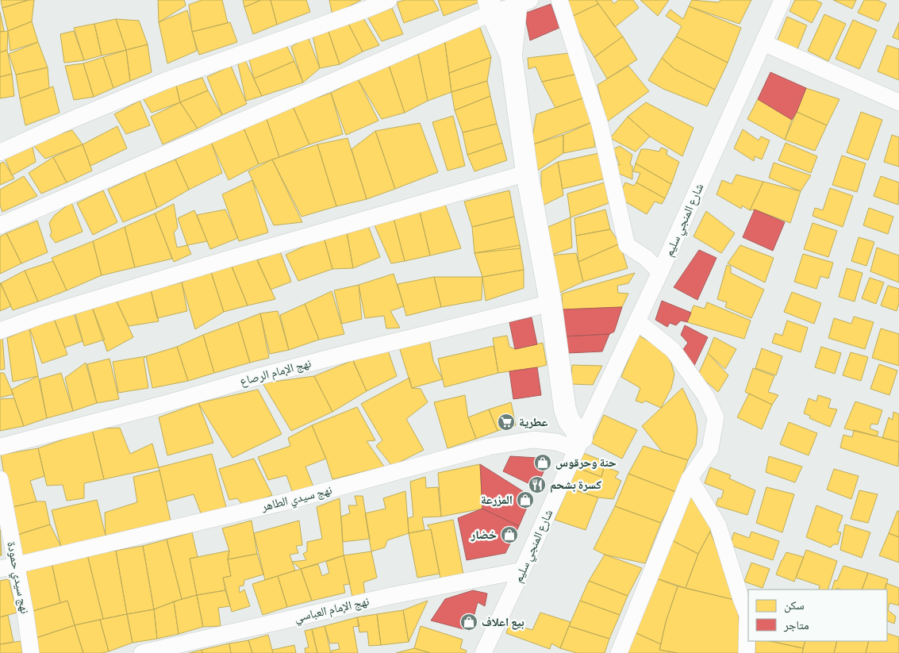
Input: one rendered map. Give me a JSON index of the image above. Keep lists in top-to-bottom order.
{
  "streets": {
    "street": [
      "شارع المنجي سليم",
      "نهج الإمام الرصاع",
      "نهج سيدي الطاهر",
      "نهج سيدي حمودة",
      "نهج الإمام العباسي"
    ]
  },
  "crossings": [
    ["شارع المنجي سليم", "نهج سيدي الطاهر"],
    ["شارع المنجي سليم", "نهج الإمام العباسي"],
    ["نهج سيدي الطاهر", "نهج سيدي حمودة"]
  ],
  "places": {
    "supermarket": ["عطرية"],
    "shop": [
      "حنة وحرقوس",
      "المزرعة",
      "خضار",
      "بيع اعلاف"
    ],
    "restaurant": ["كسرة بشحم"]
  },
  "legend": ["سكن", "متاجر"]
}
